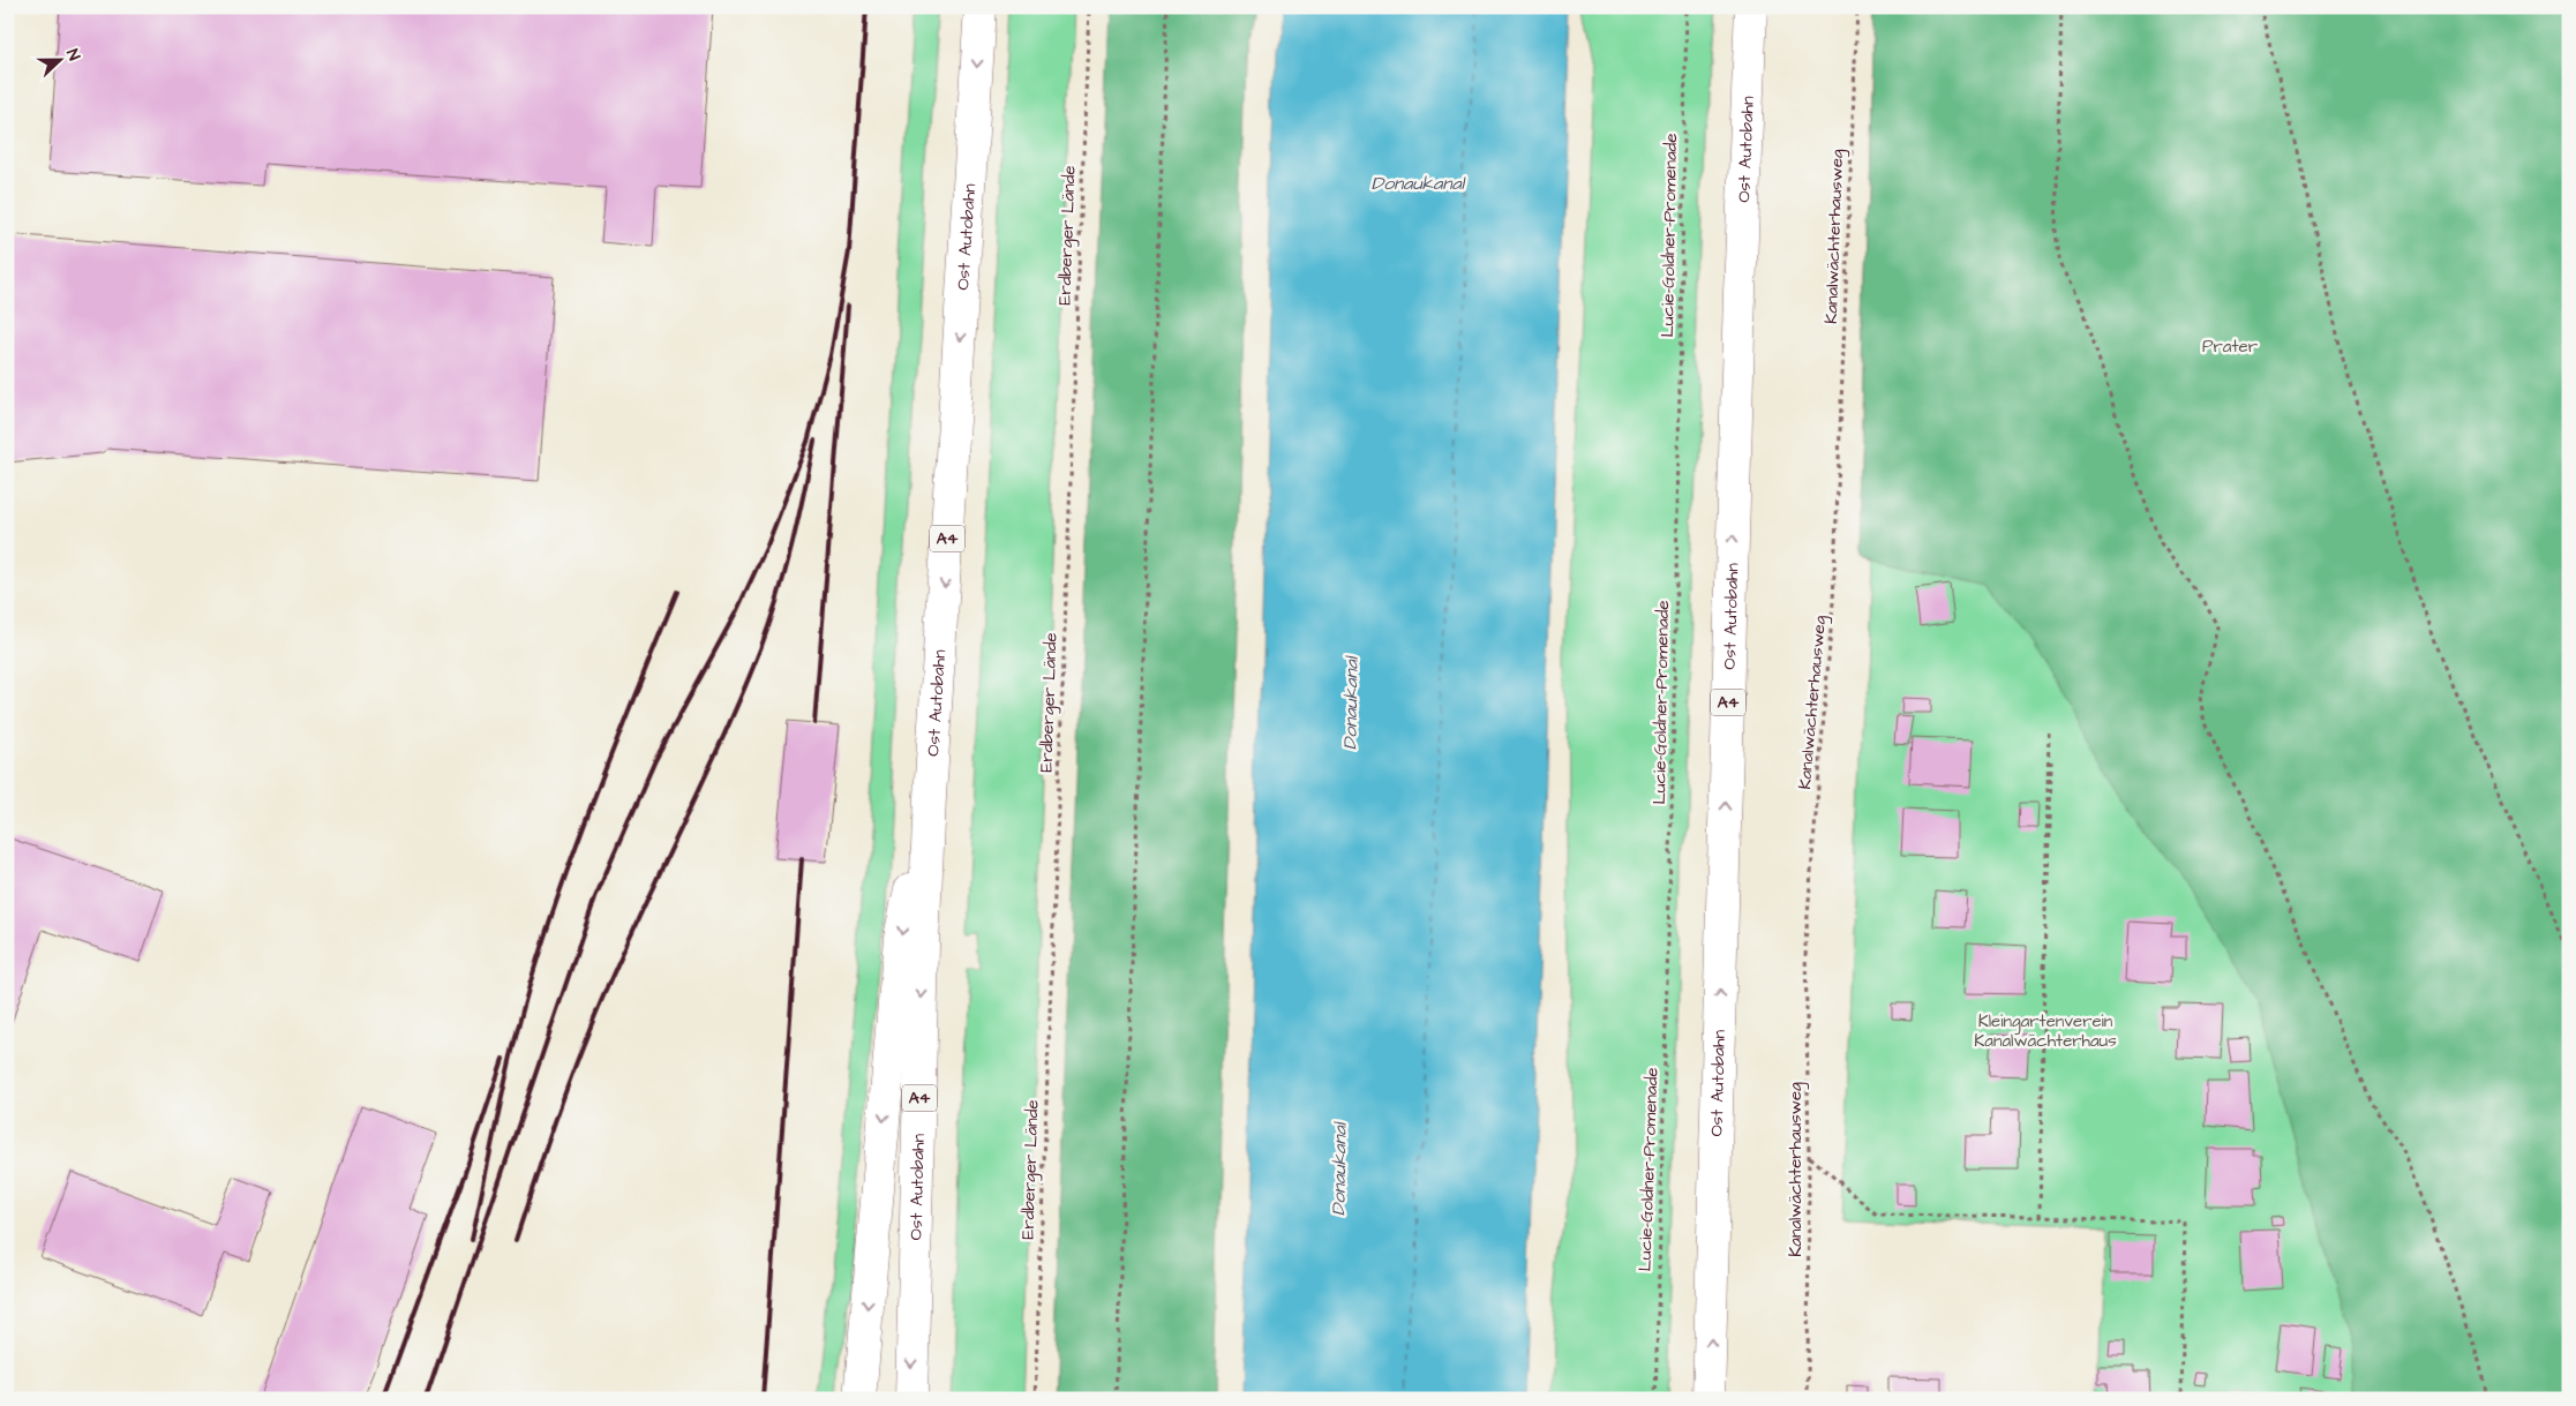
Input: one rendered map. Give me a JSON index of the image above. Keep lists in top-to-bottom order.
{
  "streets": {
    "highway": ["Ost Autobahn", "A4"],
    "path": ["Erdberger Lände", "Lucie-Goldner-Promenade", "Kanalwächterhausweg"]
  },
  "water": ["Donaukanal"],
  "parks": ["Prater", "Kleingartenverein Kanalwächterhaus"],
  "north": "right"
}
